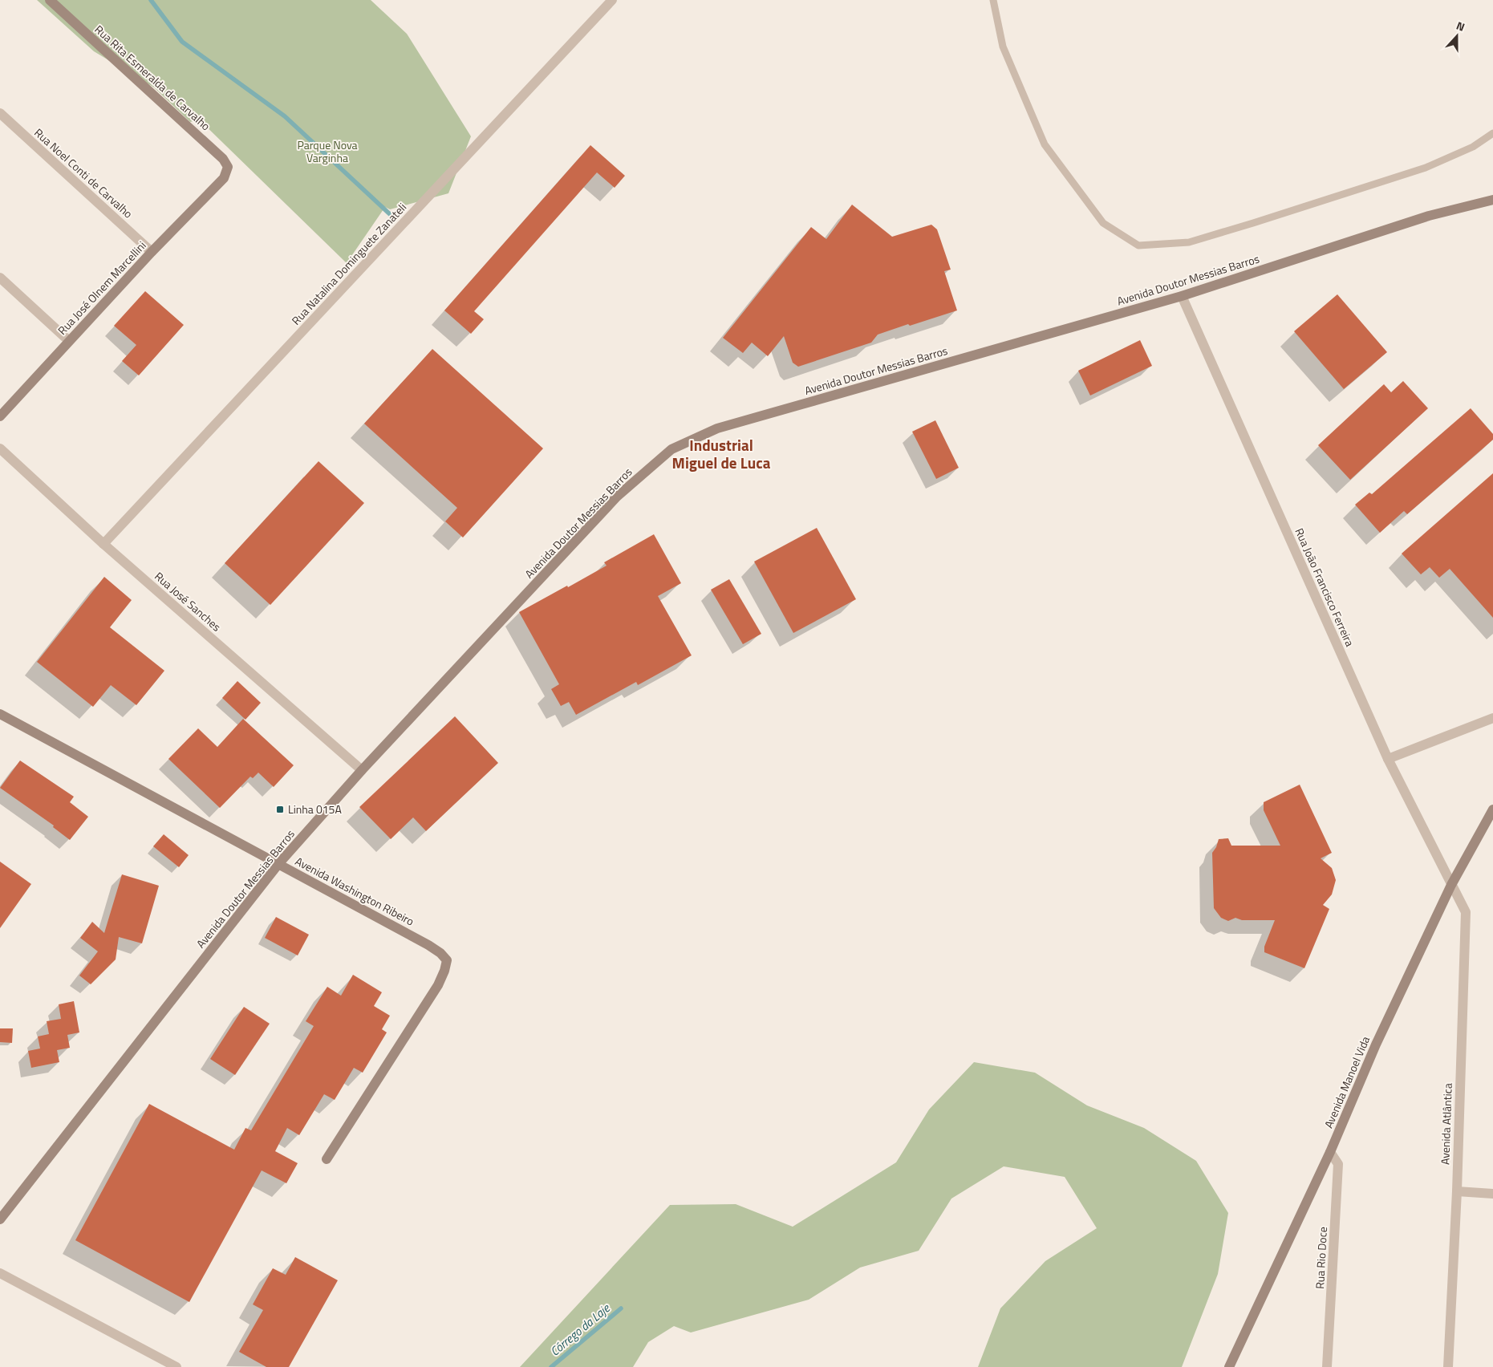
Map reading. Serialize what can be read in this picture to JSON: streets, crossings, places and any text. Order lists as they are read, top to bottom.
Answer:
{
  "streets": {
    "street": [
      "Rua Rita Esmeralda de Carvalho",
      "Rua Noel Conti de Carvalho",
      "Rua Natalina Dominguete Zanateli",
      "Avenida Doutor Messias Barros",
      "Rua José Olnem Marcellini",
      "Rua João Francisco Ferreira",
      "Rua José Sanches",
      "Avenida Washington Ribeiro",
      "Avenida Manoel Vida",
      "Avenida Atlântica",
      "Rua Rio Doce"
    ]
  },
  "crossings": [
    ["Rua Rita Esmeralda de Carvalho", "Rua José Olnem Marcellini"],
    ["Rua Noel Conti de Carvalho", "Rua José Olnem Marcellini"],
    ["Rua Natalina Dominguete Zanateli", "Rua José Sanches"],
    ["Avenida Doutor Messias Barros", "Rua João Francisco Ferreira"],
    ["Avenida Doutor Messias Barros", "Rua José Sanches"],
    ["Avenida Doutor Messias Barros", "Avenida Washington Ribeiro"],
    ["Rua João Francisco Ferreira", "Avenida Manoel Vida"],
    ["Rua João Francisco Ferreira", "Avenida Atlântica"],
    ["Avenida Manoel Vida", "Avenida Atlântica"],
    ["Avenida Manoel Vida", "Rua Rio Doce"]
  ],
  "districts": ["Industrial Miguel de Luca"],
  "water": ["Córrego da Laje"],
  "parks": ["Parque Nova Varginha"],
  "places": {
    "transit": ["Linha 015A"]
  },
  "north": "top"
}
